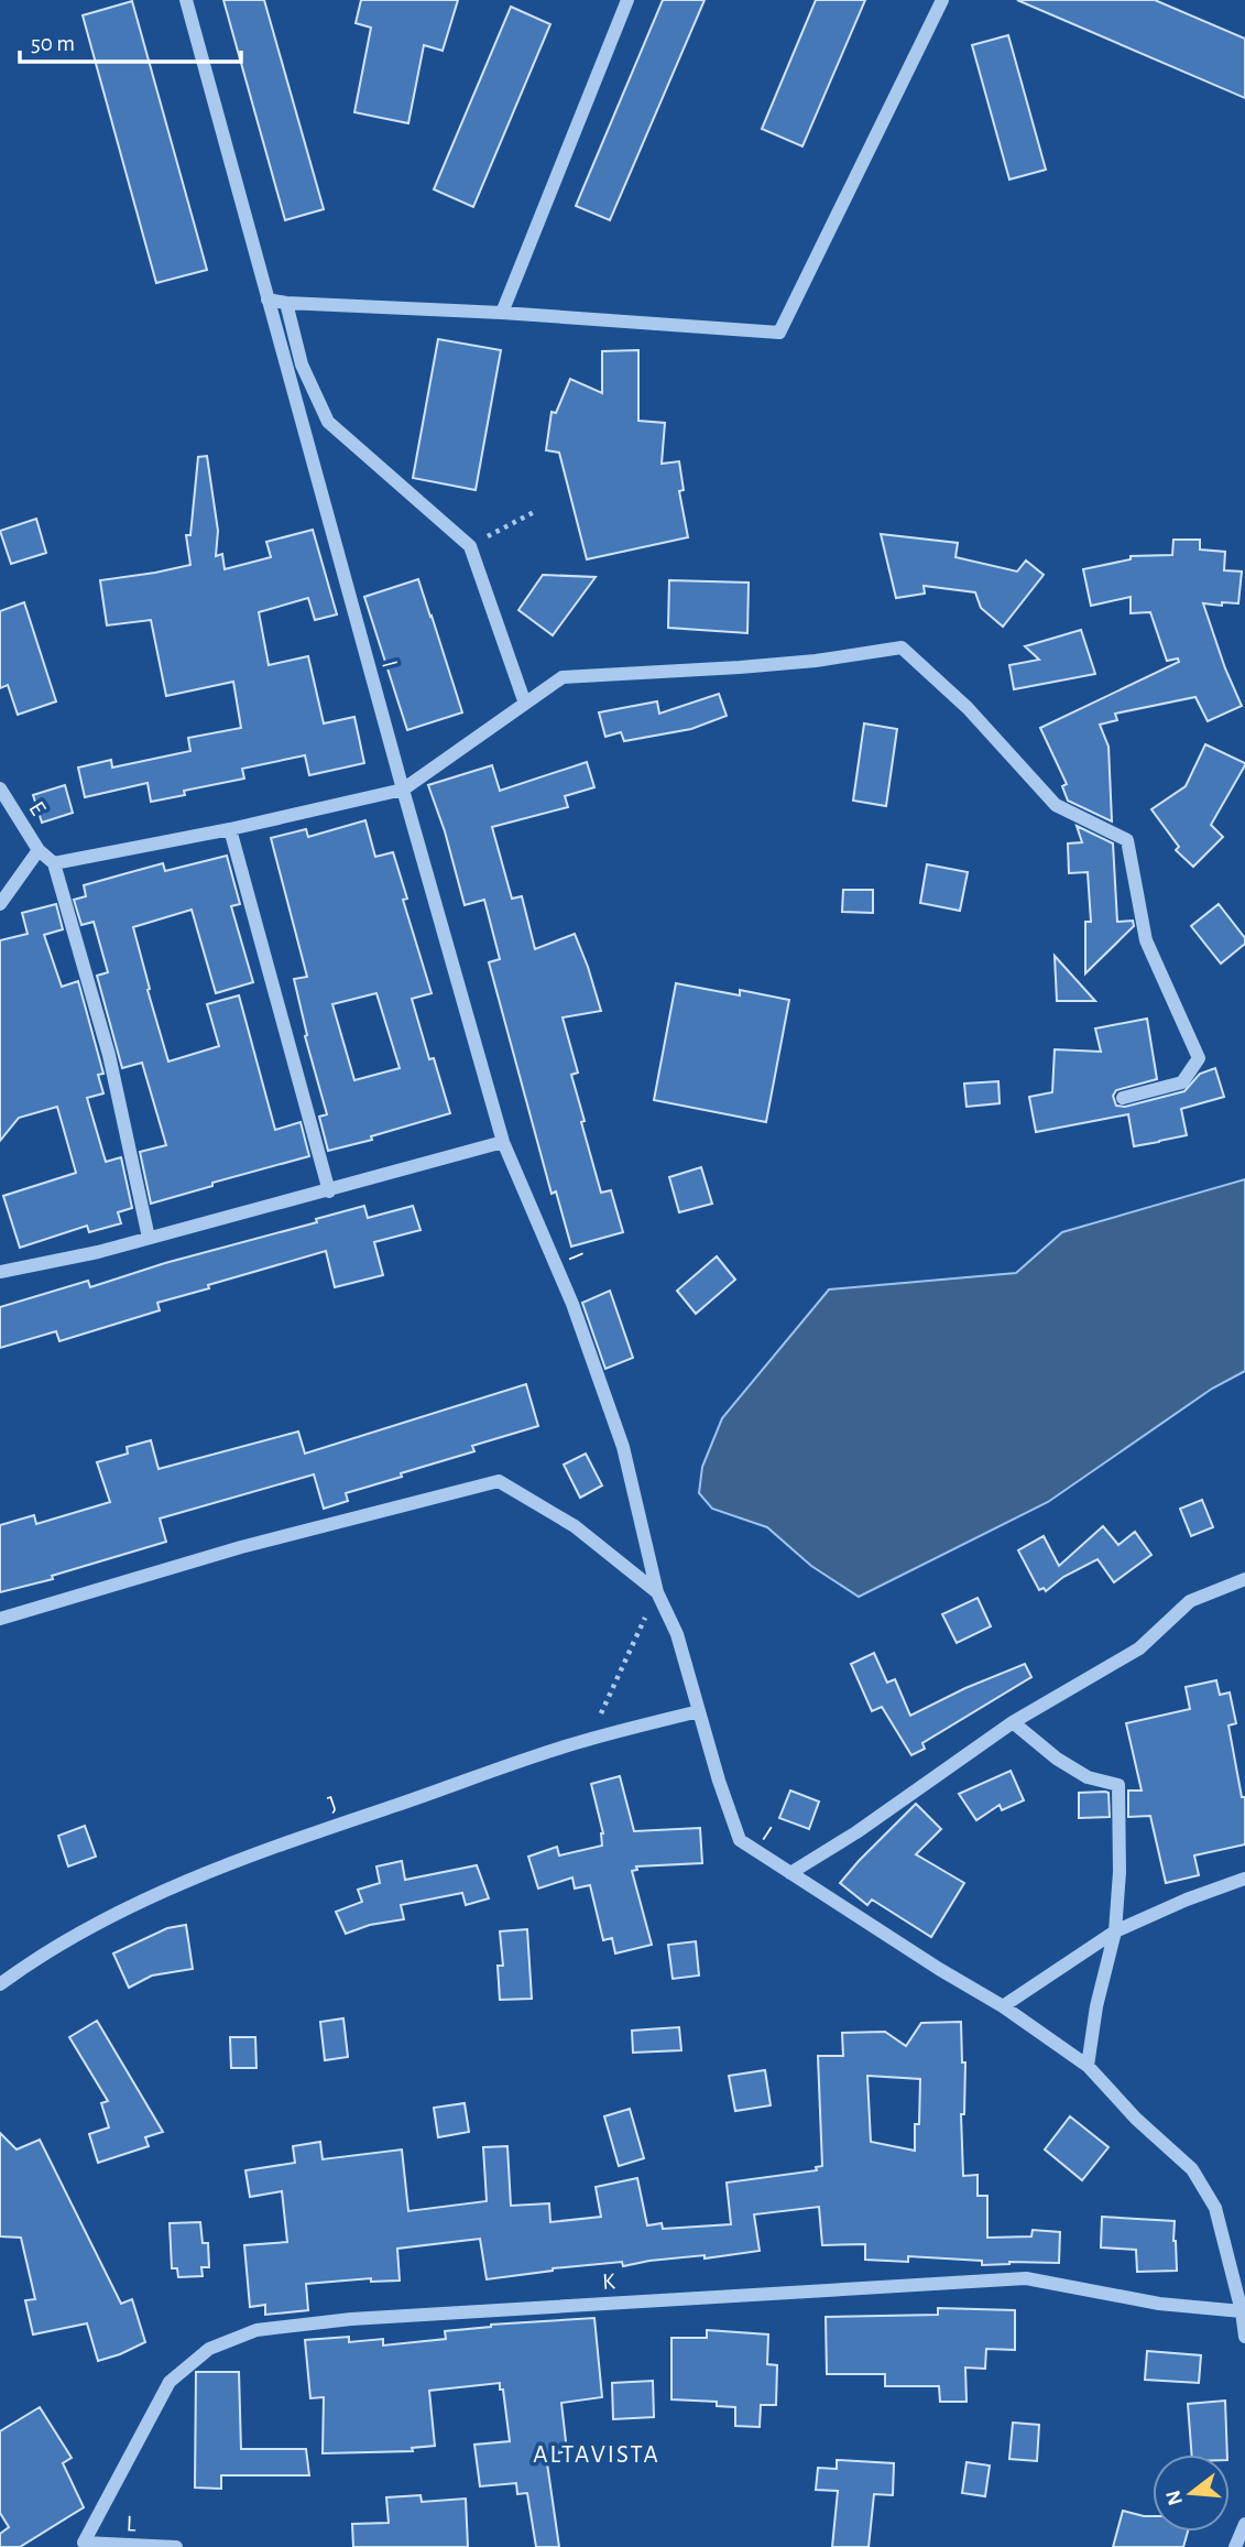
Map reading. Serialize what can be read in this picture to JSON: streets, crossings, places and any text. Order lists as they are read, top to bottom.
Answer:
{
  "streets": {
    "street": [
      "I",
      "E",
      "J",
      "K",
      "L"
    ]
  },
  "crossings": [
    ["I", "J"],
    ["I", "K"],
    ["K", "L"]
  ],
  "districts": ["ALTAVISTA"],
  "scale_bar": "50 m",
  "north": "left"
}
